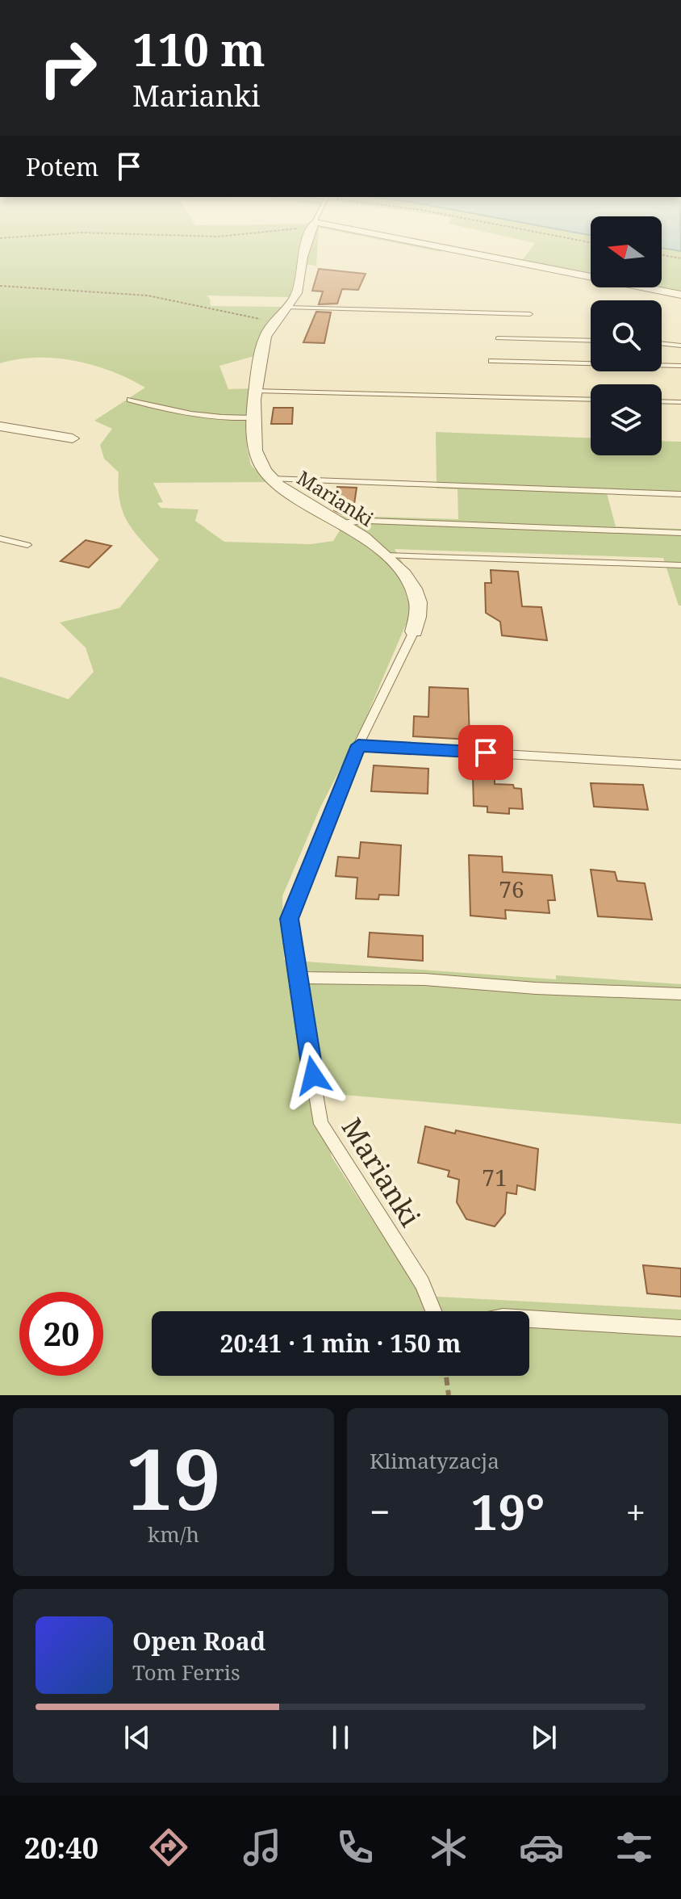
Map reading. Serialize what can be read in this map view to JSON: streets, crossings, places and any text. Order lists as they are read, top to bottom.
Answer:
{
  "streets": {
    "street": ["Marianki"]
  },
  "house_numbers": ["76", "71"],
  "north": "left",
  "page": {
    "turn": ["110 m", "Marianki"],
    "then": "Potem",
    "limit": "20",
    "trip": "20:41 · 1 min · 150 m",
    "tile": [
      ["19", "km/h"],
      "Klimatyzacja"
    ],
    "heat": ["−", "19°", "+"],
    "song": ["Open Road", "Tom Ferris"],
    "tabs": "20:40"
  }
}
